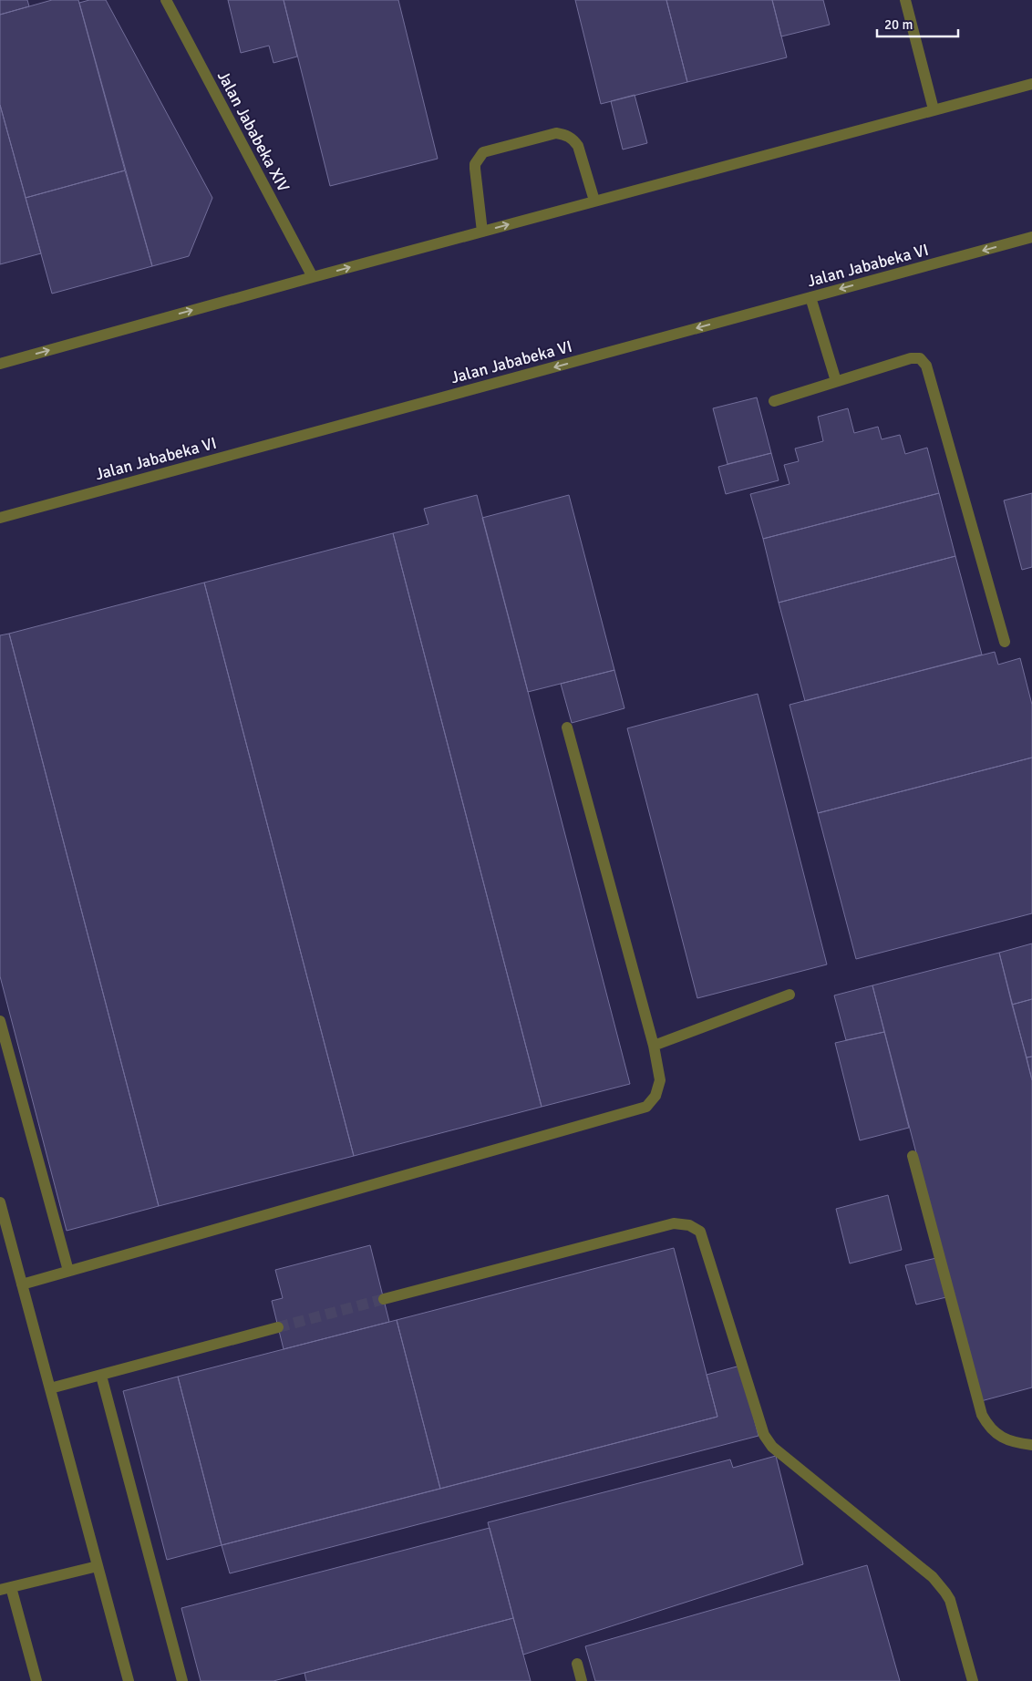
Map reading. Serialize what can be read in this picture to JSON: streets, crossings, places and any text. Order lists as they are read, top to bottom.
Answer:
{
  "streets": {
    "street": ["Jalan Jababeka XIV", "Jalan Jababeka VI"]
  },
  "one_way": ["Jalan Jababeka VI"],
  "scale_bar": "20 m"
}
